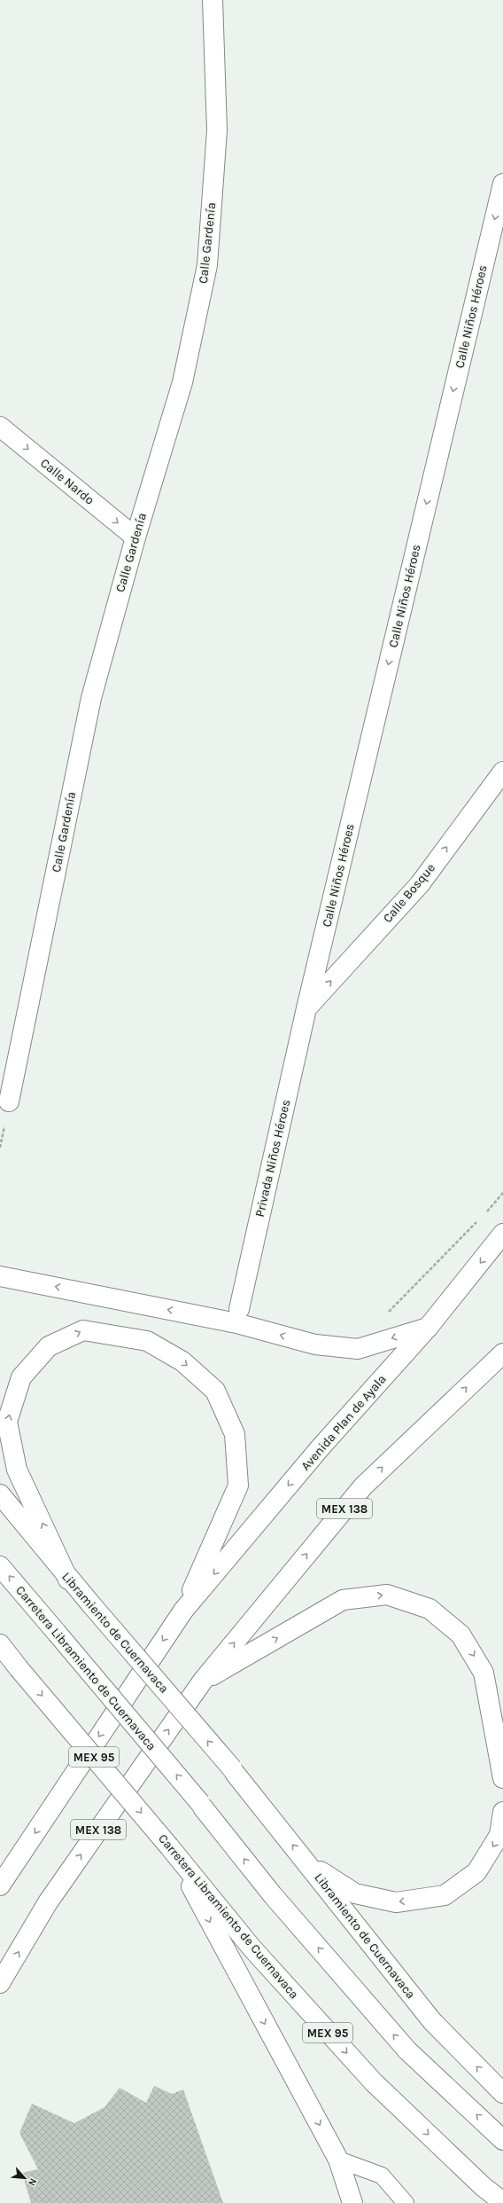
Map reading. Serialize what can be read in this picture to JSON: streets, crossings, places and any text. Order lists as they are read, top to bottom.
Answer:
{
  "streets": {
    "main road": [
      "Calle Gardenía",
      "Calle Niños Héroes",
      "Calle Nardo",
      "Calle Bosque",
      "Privada Niños Héroes",
      "Avenida Plan de Ayala",
      "MEX 138",
      "Libramiento de Cuernavaca",
      "Carretera Libramiento de Cuernavaca",
      "MEX 95"
    ]
  },
  "crossings": [
    ["Calle Gardenía", "Calle Nardo"],
    ["Calle Niños Héroes", "Calle Bosque"],
    ["Calle Niños Héroes", "Privada Niños Héroes"],
    ["Calle Bosque", "Privada Niños Héroes"]
  ],
  "one_way": ["Calle Niños Héroes", "Calle Nardo", "Calle Bosque"],
  "north": "bottom right"
}
